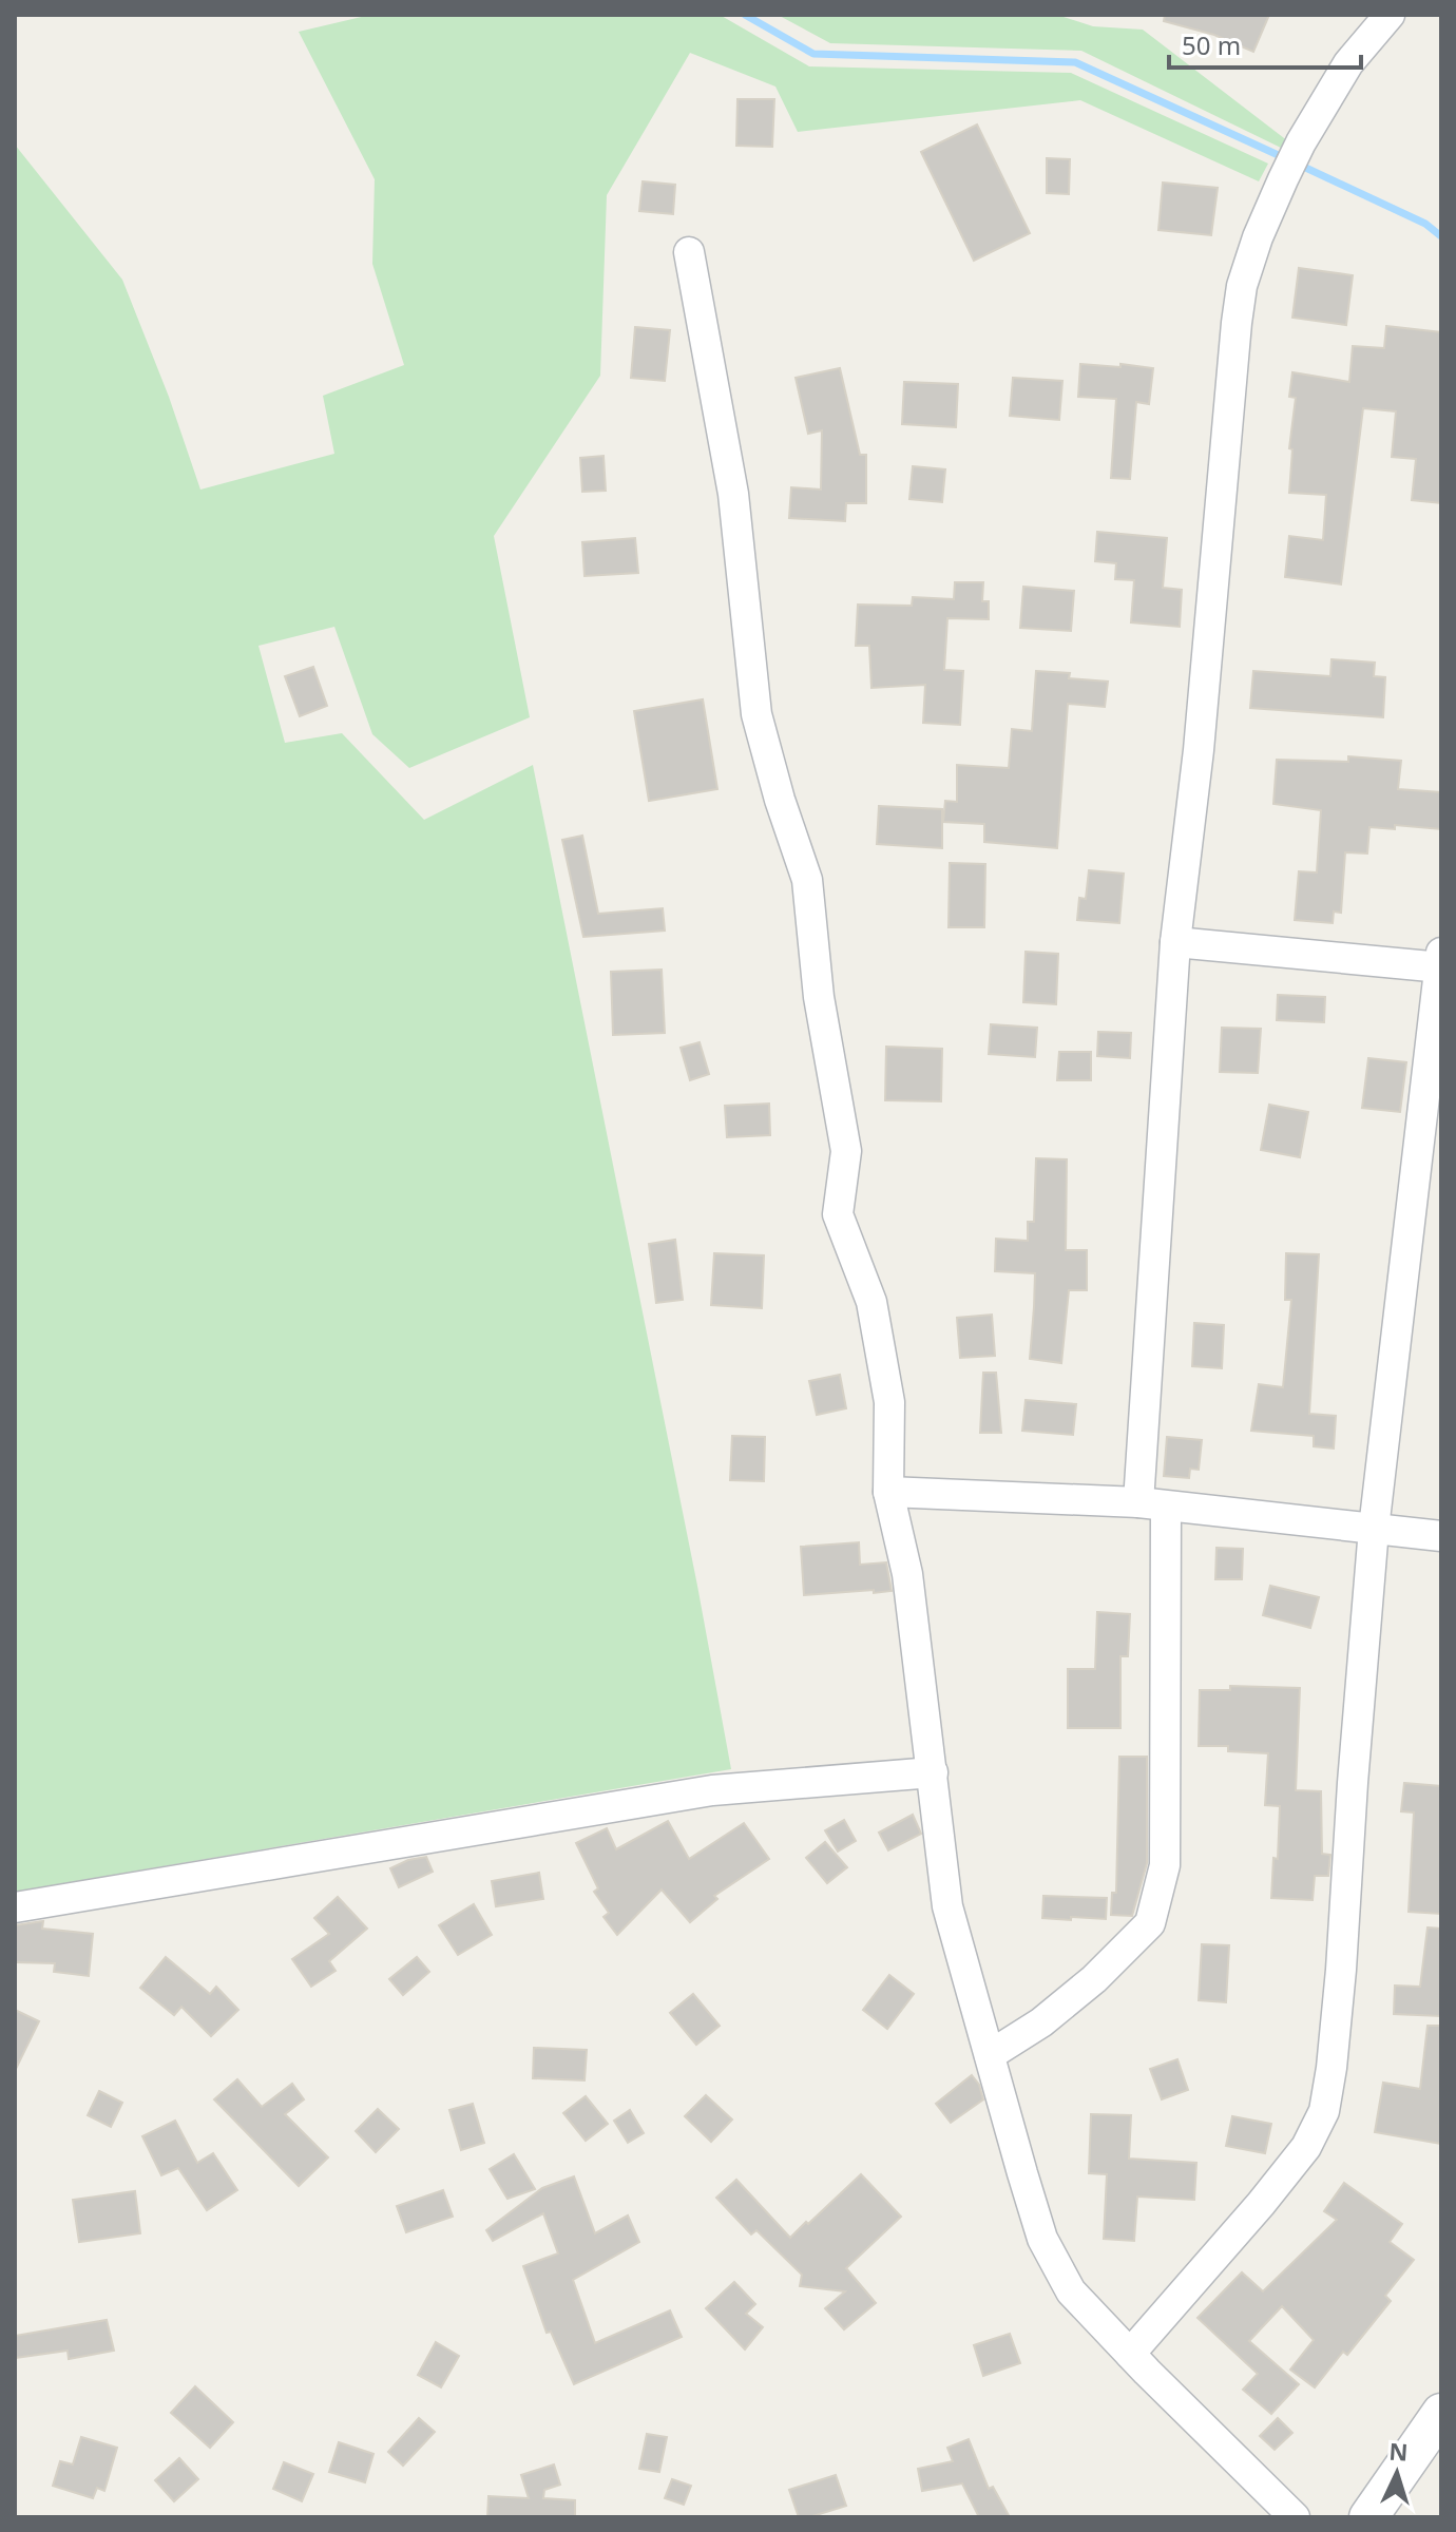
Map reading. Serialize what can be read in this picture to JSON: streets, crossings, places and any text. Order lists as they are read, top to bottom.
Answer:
{
  "scale_bar": "50 m",
  "north": "top"
}
